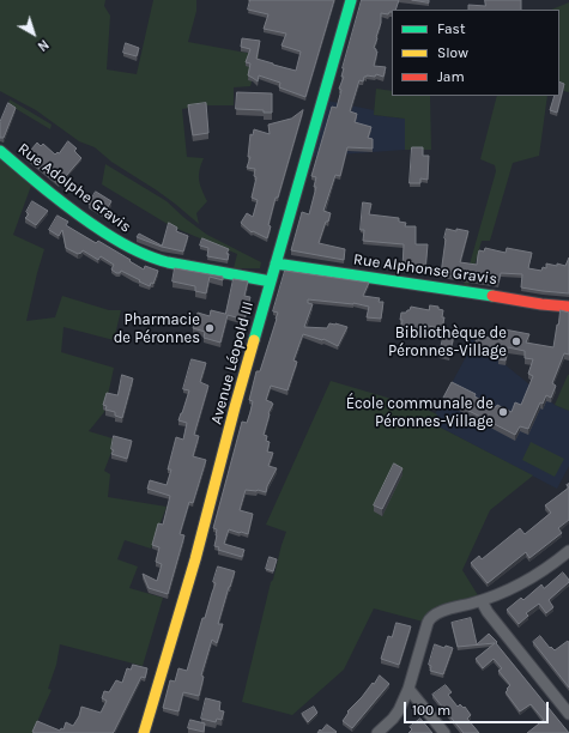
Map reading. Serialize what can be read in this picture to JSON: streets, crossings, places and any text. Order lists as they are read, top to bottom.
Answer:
{
  "streets": {
    "main road": ["Rue Adolphe Gravis", "Rue Alphonse Gravis", "Avenue Léopold III"]
  },
  "crossings": [
    ["Rue Adolphe Gravis", "Avenue Léopold III"],
    ["Rue Alphonse Gravis", "Avenue Léopold III"]
  ],
  "places": ["Pharmacie de Péronnes", "Bibliothèque de Péronnes-Village", "École communale de Péronnes-Village"],
  "legend": ["Fast", "Slow", "Jam"],
  "scale_bar": "100 m",
  "north": "bottom right"
}
